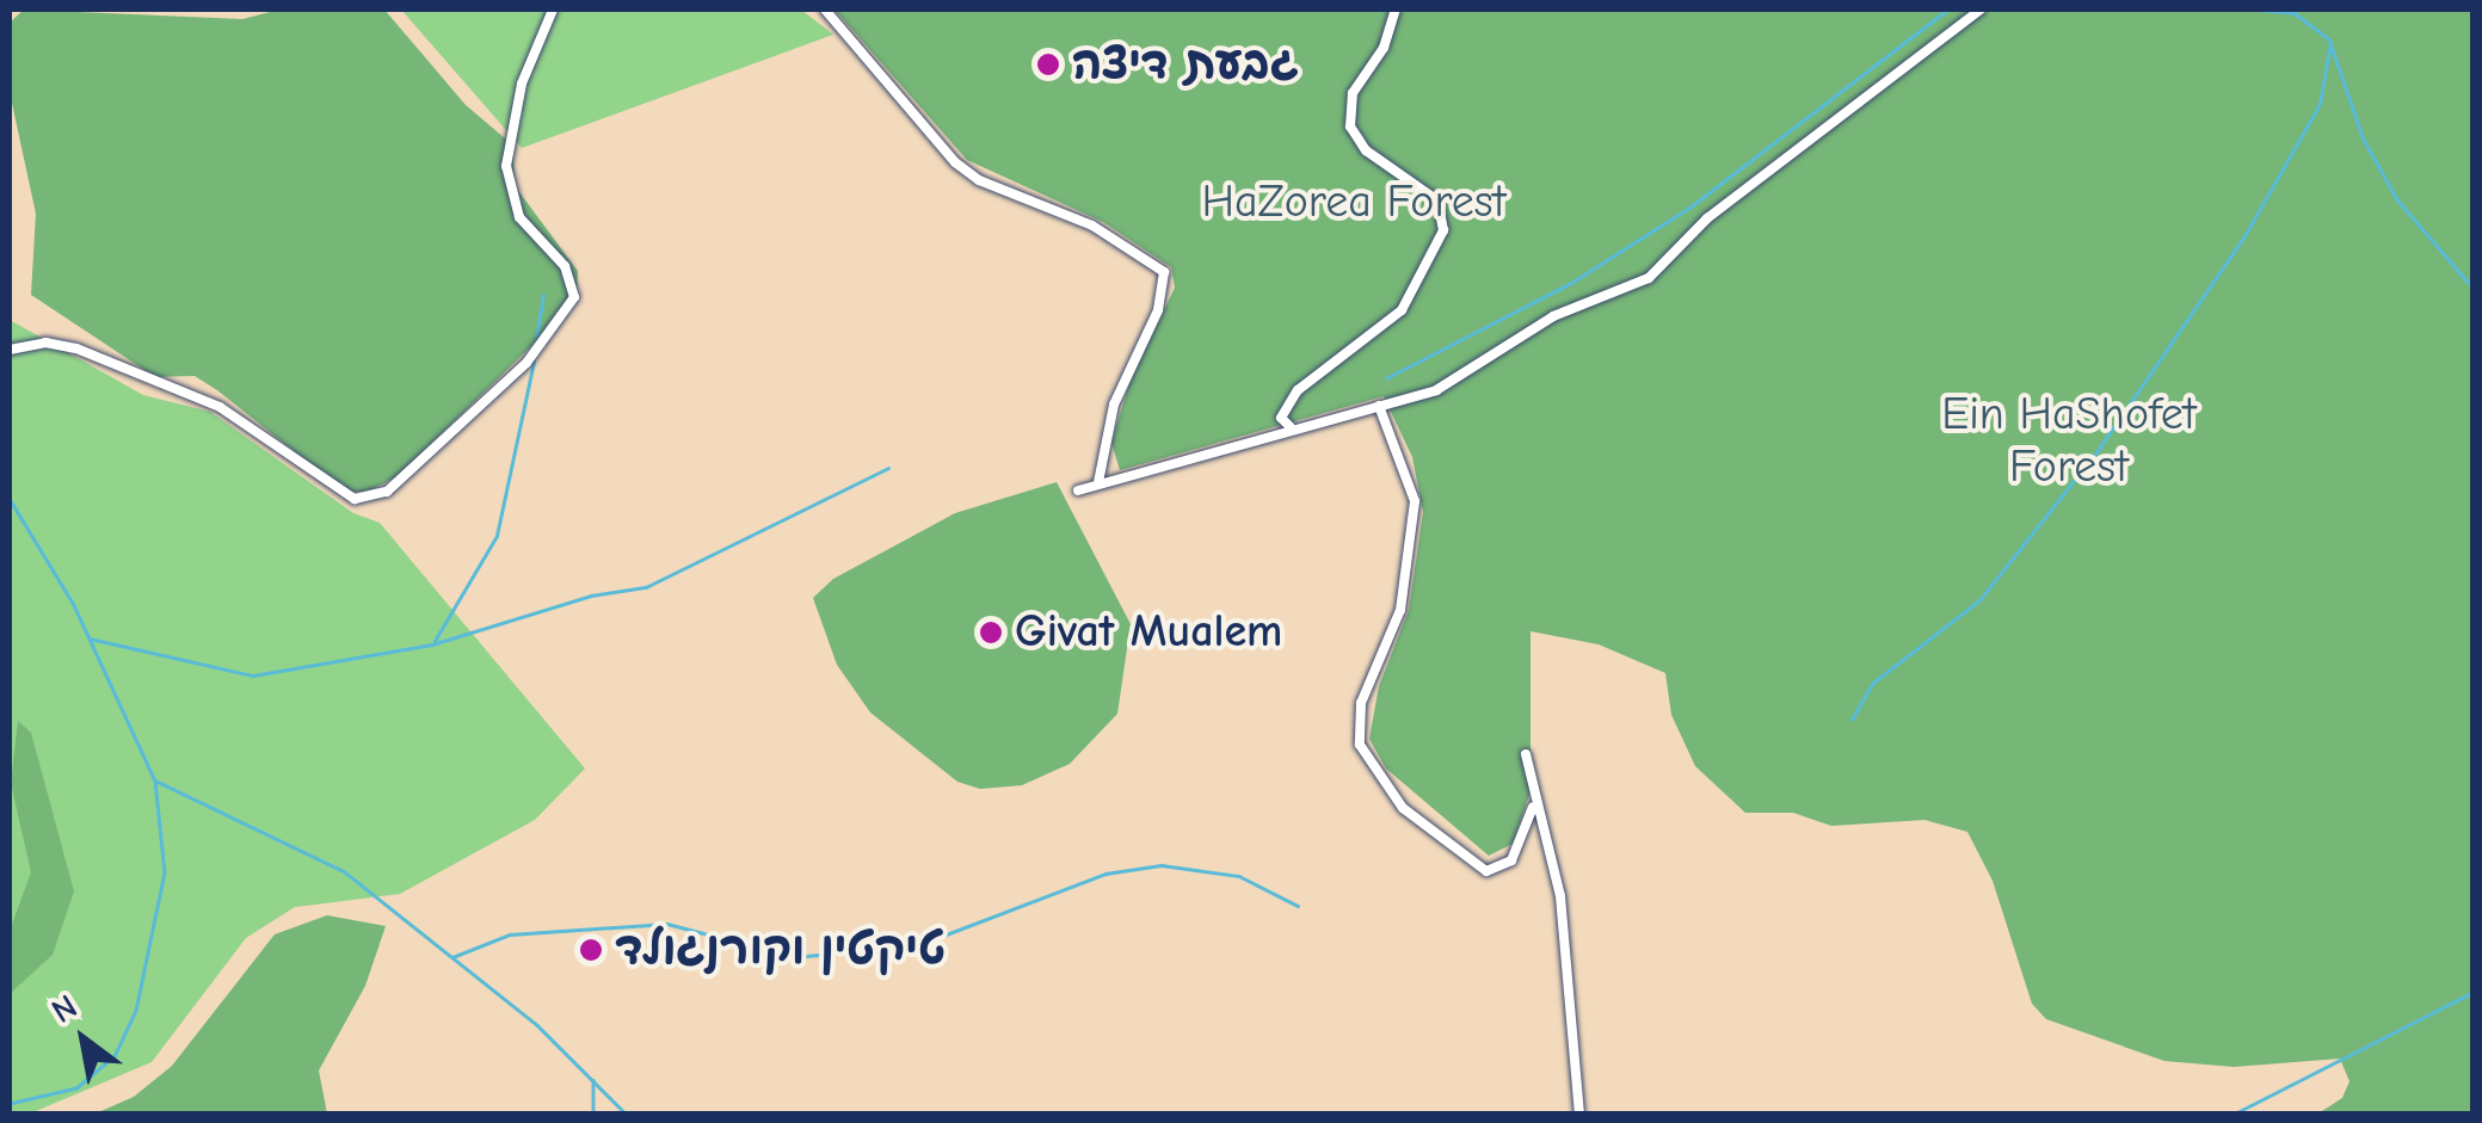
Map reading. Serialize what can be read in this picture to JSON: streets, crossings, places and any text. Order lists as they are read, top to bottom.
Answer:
{
  "parks": ["HaZorea Forest", "Ein HaShofet Forest"],
  "places": ["גבעת דיצה", "Givat Mualem", "טיקטין וקורנגולד"],
  "north": "top left"
}
